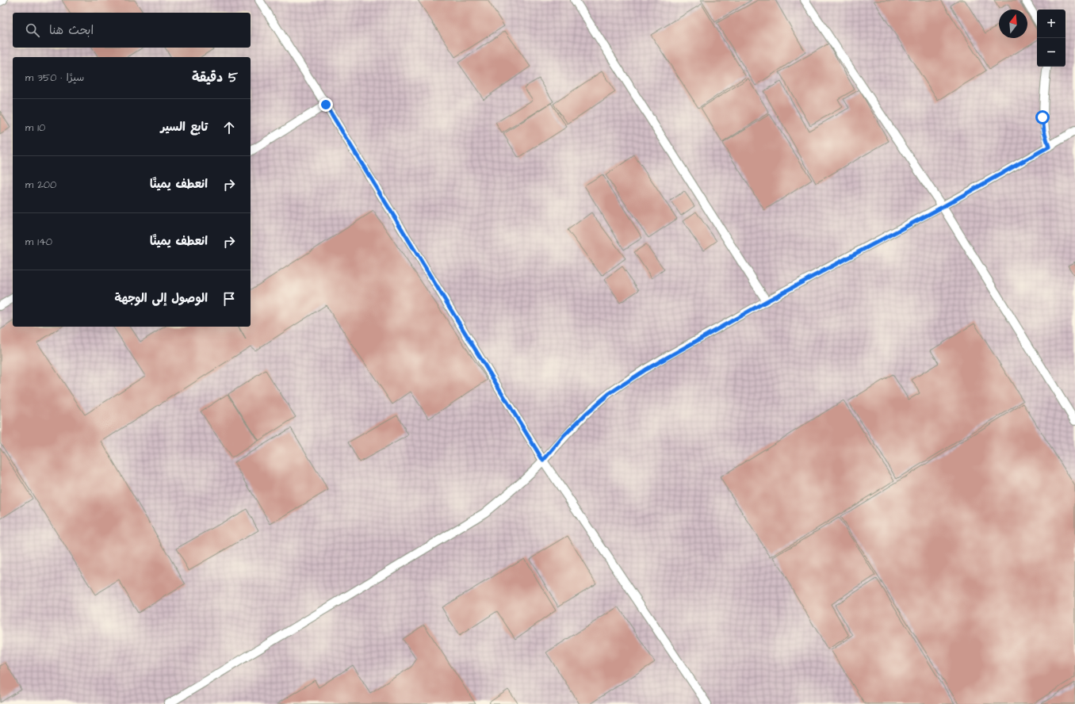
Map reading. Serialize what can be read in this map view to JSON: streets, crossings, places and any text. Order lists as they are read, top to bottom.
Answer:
{
  "north": "top",
  "page": {
    "map_buttons": ["+", "−"],
    "search": "ابحث هنا",
    "heading": ["5 دقيقة", "سيرًا · 350 m"],
    "list": [
      ["تابع السير", "10 m"],
      ["انعطف يمينًا", "200 m"],
      ["انعطف يمينًا", "140 m"],
      "الوصول إلى الوجهة"
    ]
  }
}
